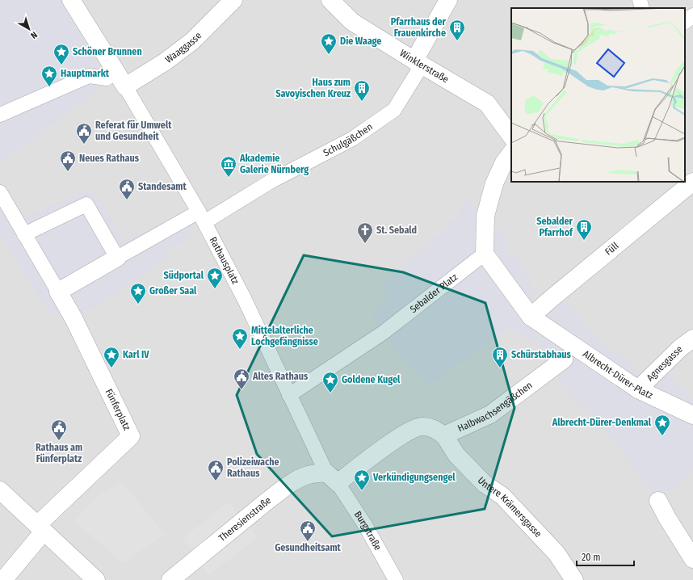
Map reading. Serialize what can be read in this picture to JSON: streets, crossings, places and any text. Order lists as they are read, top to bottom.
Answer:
{
  "streets": {
    "street": [
      "Waaggasse",
      "Winklerstraße",
      "Schulgäßchen",
      "Füll",
      "Rathausplatz",
      "Sebalder Platz",
      "Agnesgasse",
      "Albrecht-Dürer-Platz",
      "Halbwachsengäßchen",
      "Fünferplatz",
      "Untere Krämersgasse",
      "Theresienstraße",
      "Burgstraße"
    ]
  },
  "crossings": [
    ["Winklerstraße", "Schulgäßchen"],
    ["Schulgäßchen", "Rathausplatz"],
    ["Füll", "Albrecht-Dürer-Platz"],
    ["Rathausplatz", "Sebalder Platz"],
    ["Rathausplatz", "Theresienstraße"],
    ["Rathausplatz", "Burgstraße"],
    ["Agnesgasse", "Albrecht-Dürer-Platz"],
    ["Halbwachsengäßchen", "Untere Krämersgasse"],
    ["Theresienstraße", "Burgstraße"]
  ],
  "places": {
    "building": [
      "Pfarrhaus der Frauenkirche",
      "Haus zum Savoyischen Kreuz",
      "Sebalder Pfarrhof",
      "Schürstabhaus"
    ],
    "place": [
      "Die Waage",
      "Schöner Brunnen",
      "Hauptmarkt",
      "Südportal",
      "Großer Saal",
      "Mittelalterliche Lochgefängnisse",
      "Karl IV",
      "Goldene Kugel",
      "Albrecht-Dürer-Denkmal",
      "Verkündigungsengel"
    ],
    "public building": [
      "Referat für Umwelt und Gesundheit",
      "Neues Rathaus",
      "Standesamt",
      "Altes Rathaus",
      "Rathaus am Fünferplatz",
      "Polizeiwache Rathaus",
      "Gesundheitsamt"
    ],
    "museum": ["Akademie Galerie Nürnberg"],
    "church": ["St. Sebald"]
  },
  "scale_bar": "20 m",
  "north": "bottom right"
}
